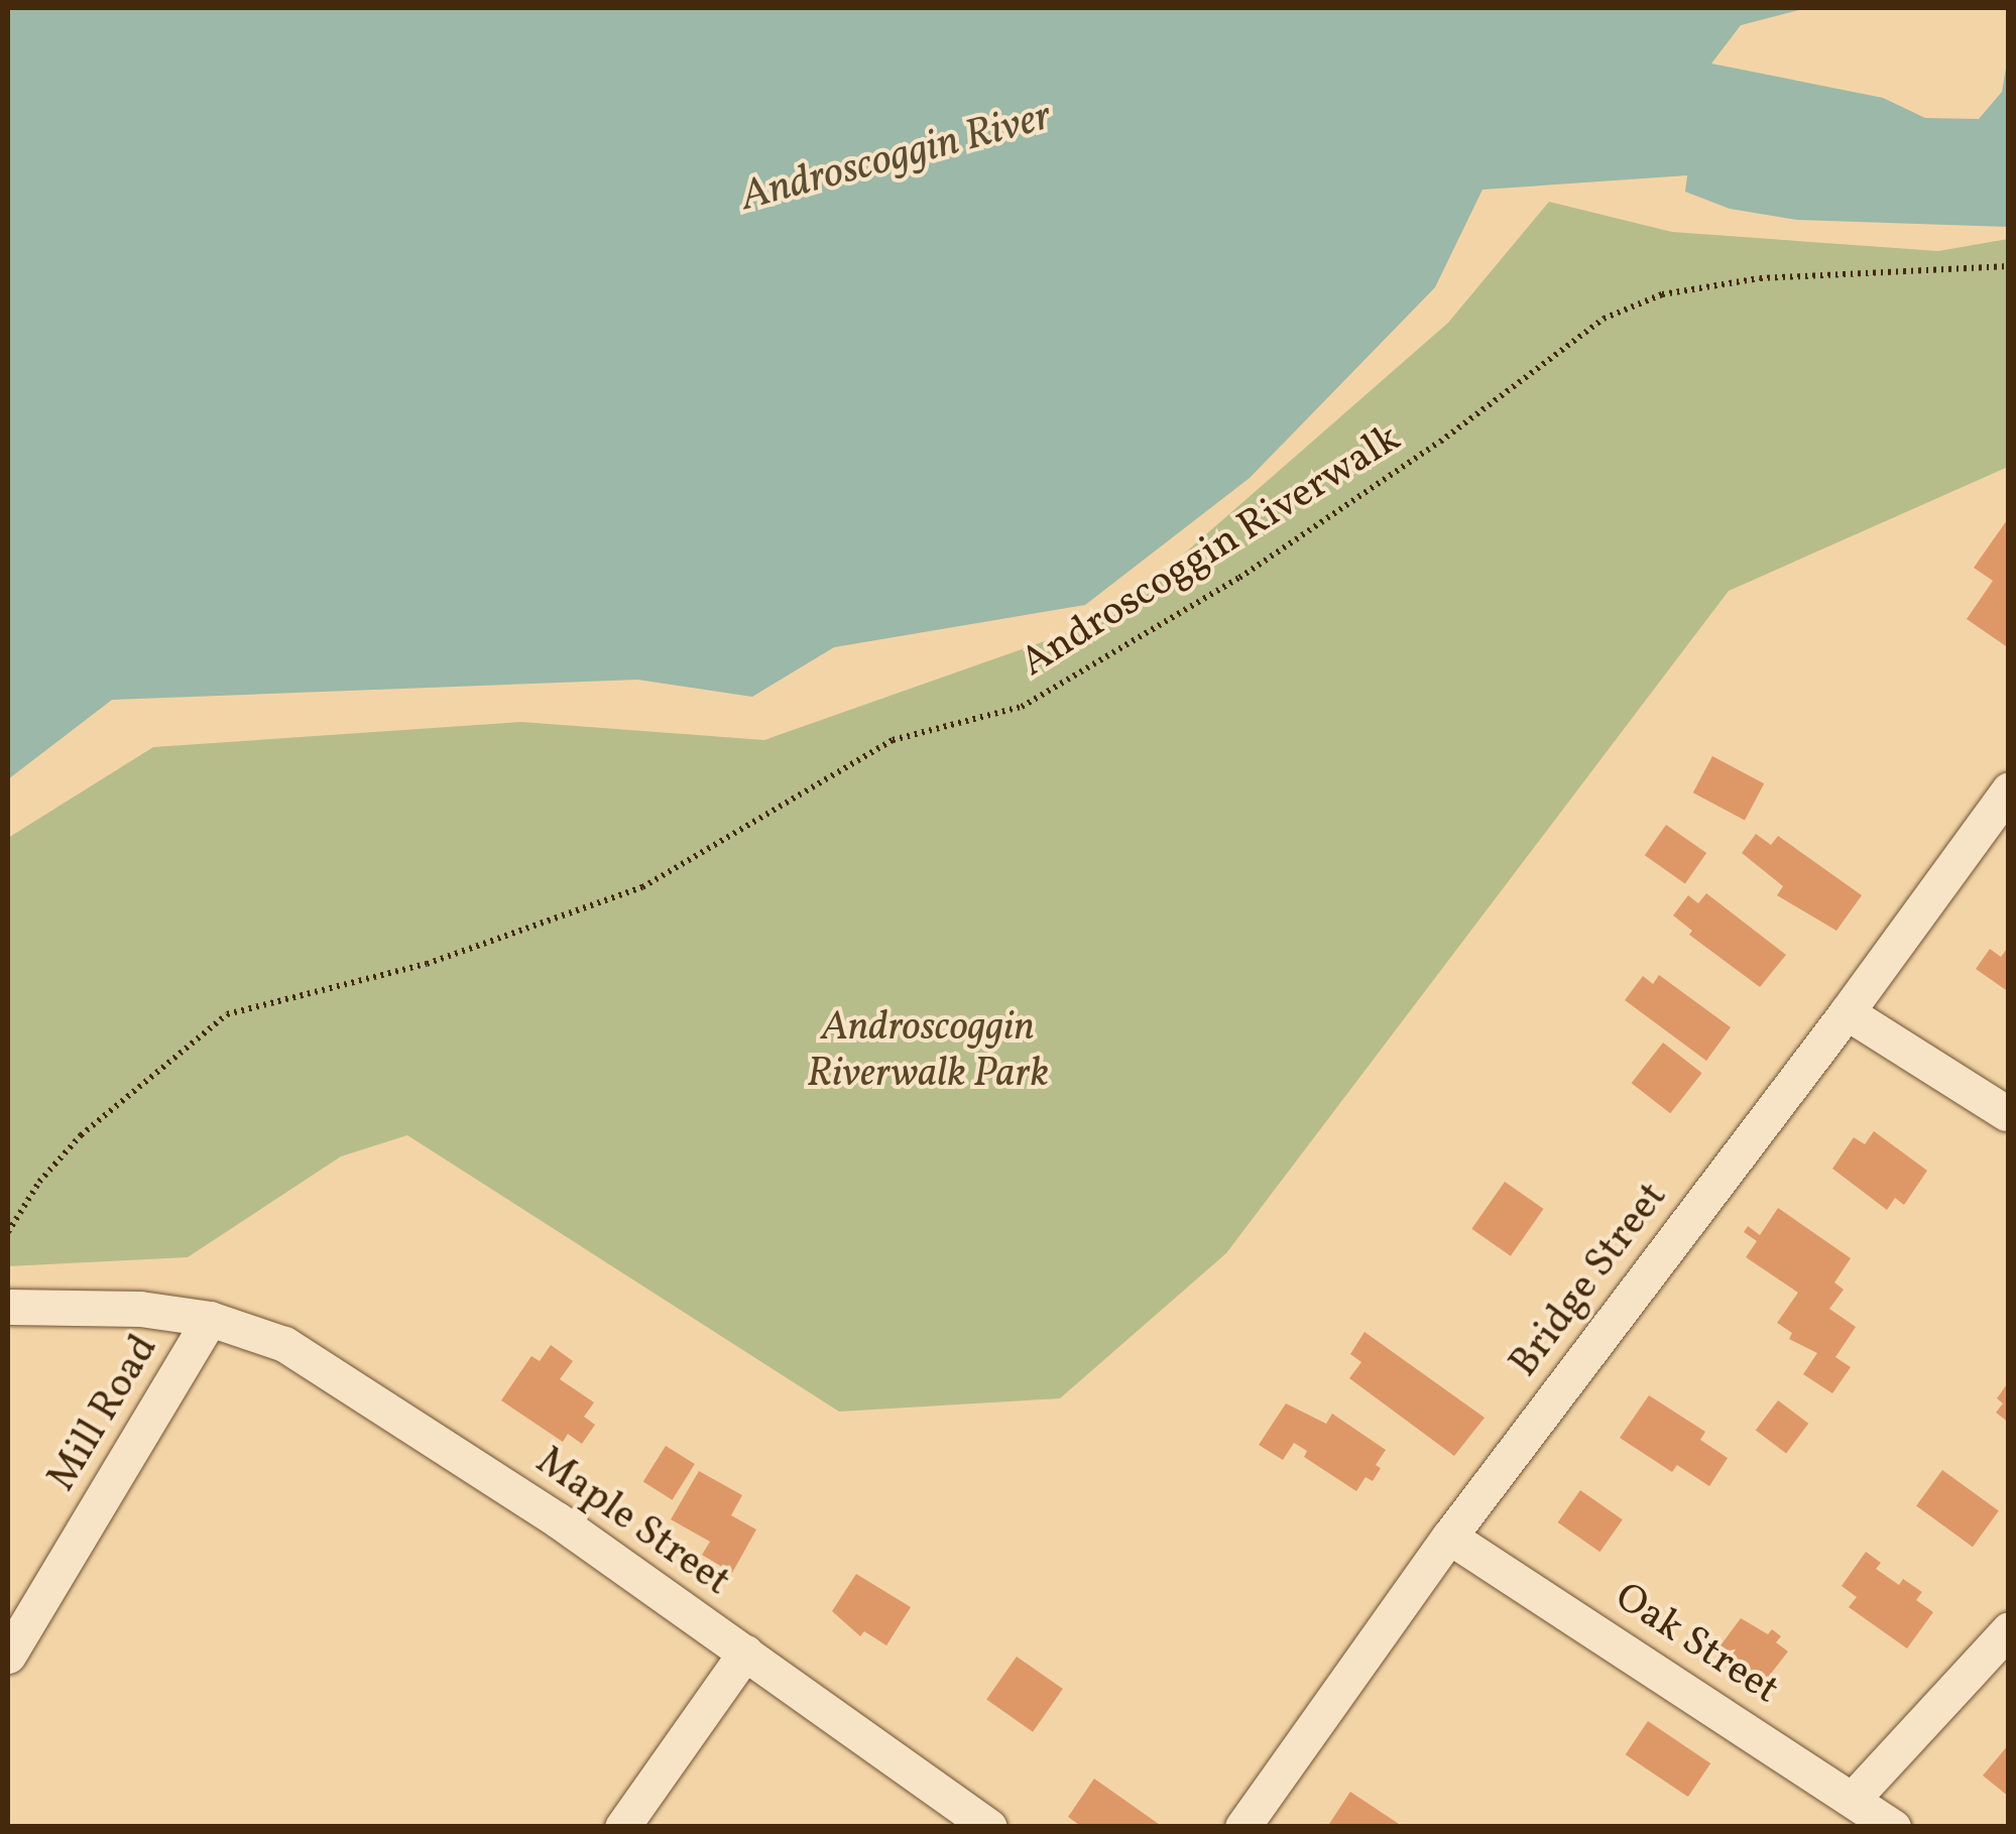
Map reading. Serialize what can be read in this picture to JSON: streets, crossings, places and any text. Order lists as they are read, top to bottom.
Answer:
{
  "streets": {
    "street": [
      "Bridge Street",
      "Mill Road",
      "Maple Street",
      "Oak Street"
    ],
    "path": ["Androscoggin Riverwalk"]
  },
  "crossings": [
    ["Bridge Street", "Oak Street"],
    ["Mill Road", "Maple Street"]
  ],
  "water": ["Androscoggin River"],
  "parks": ["Androscoggin Riverwalk Park"]
}
